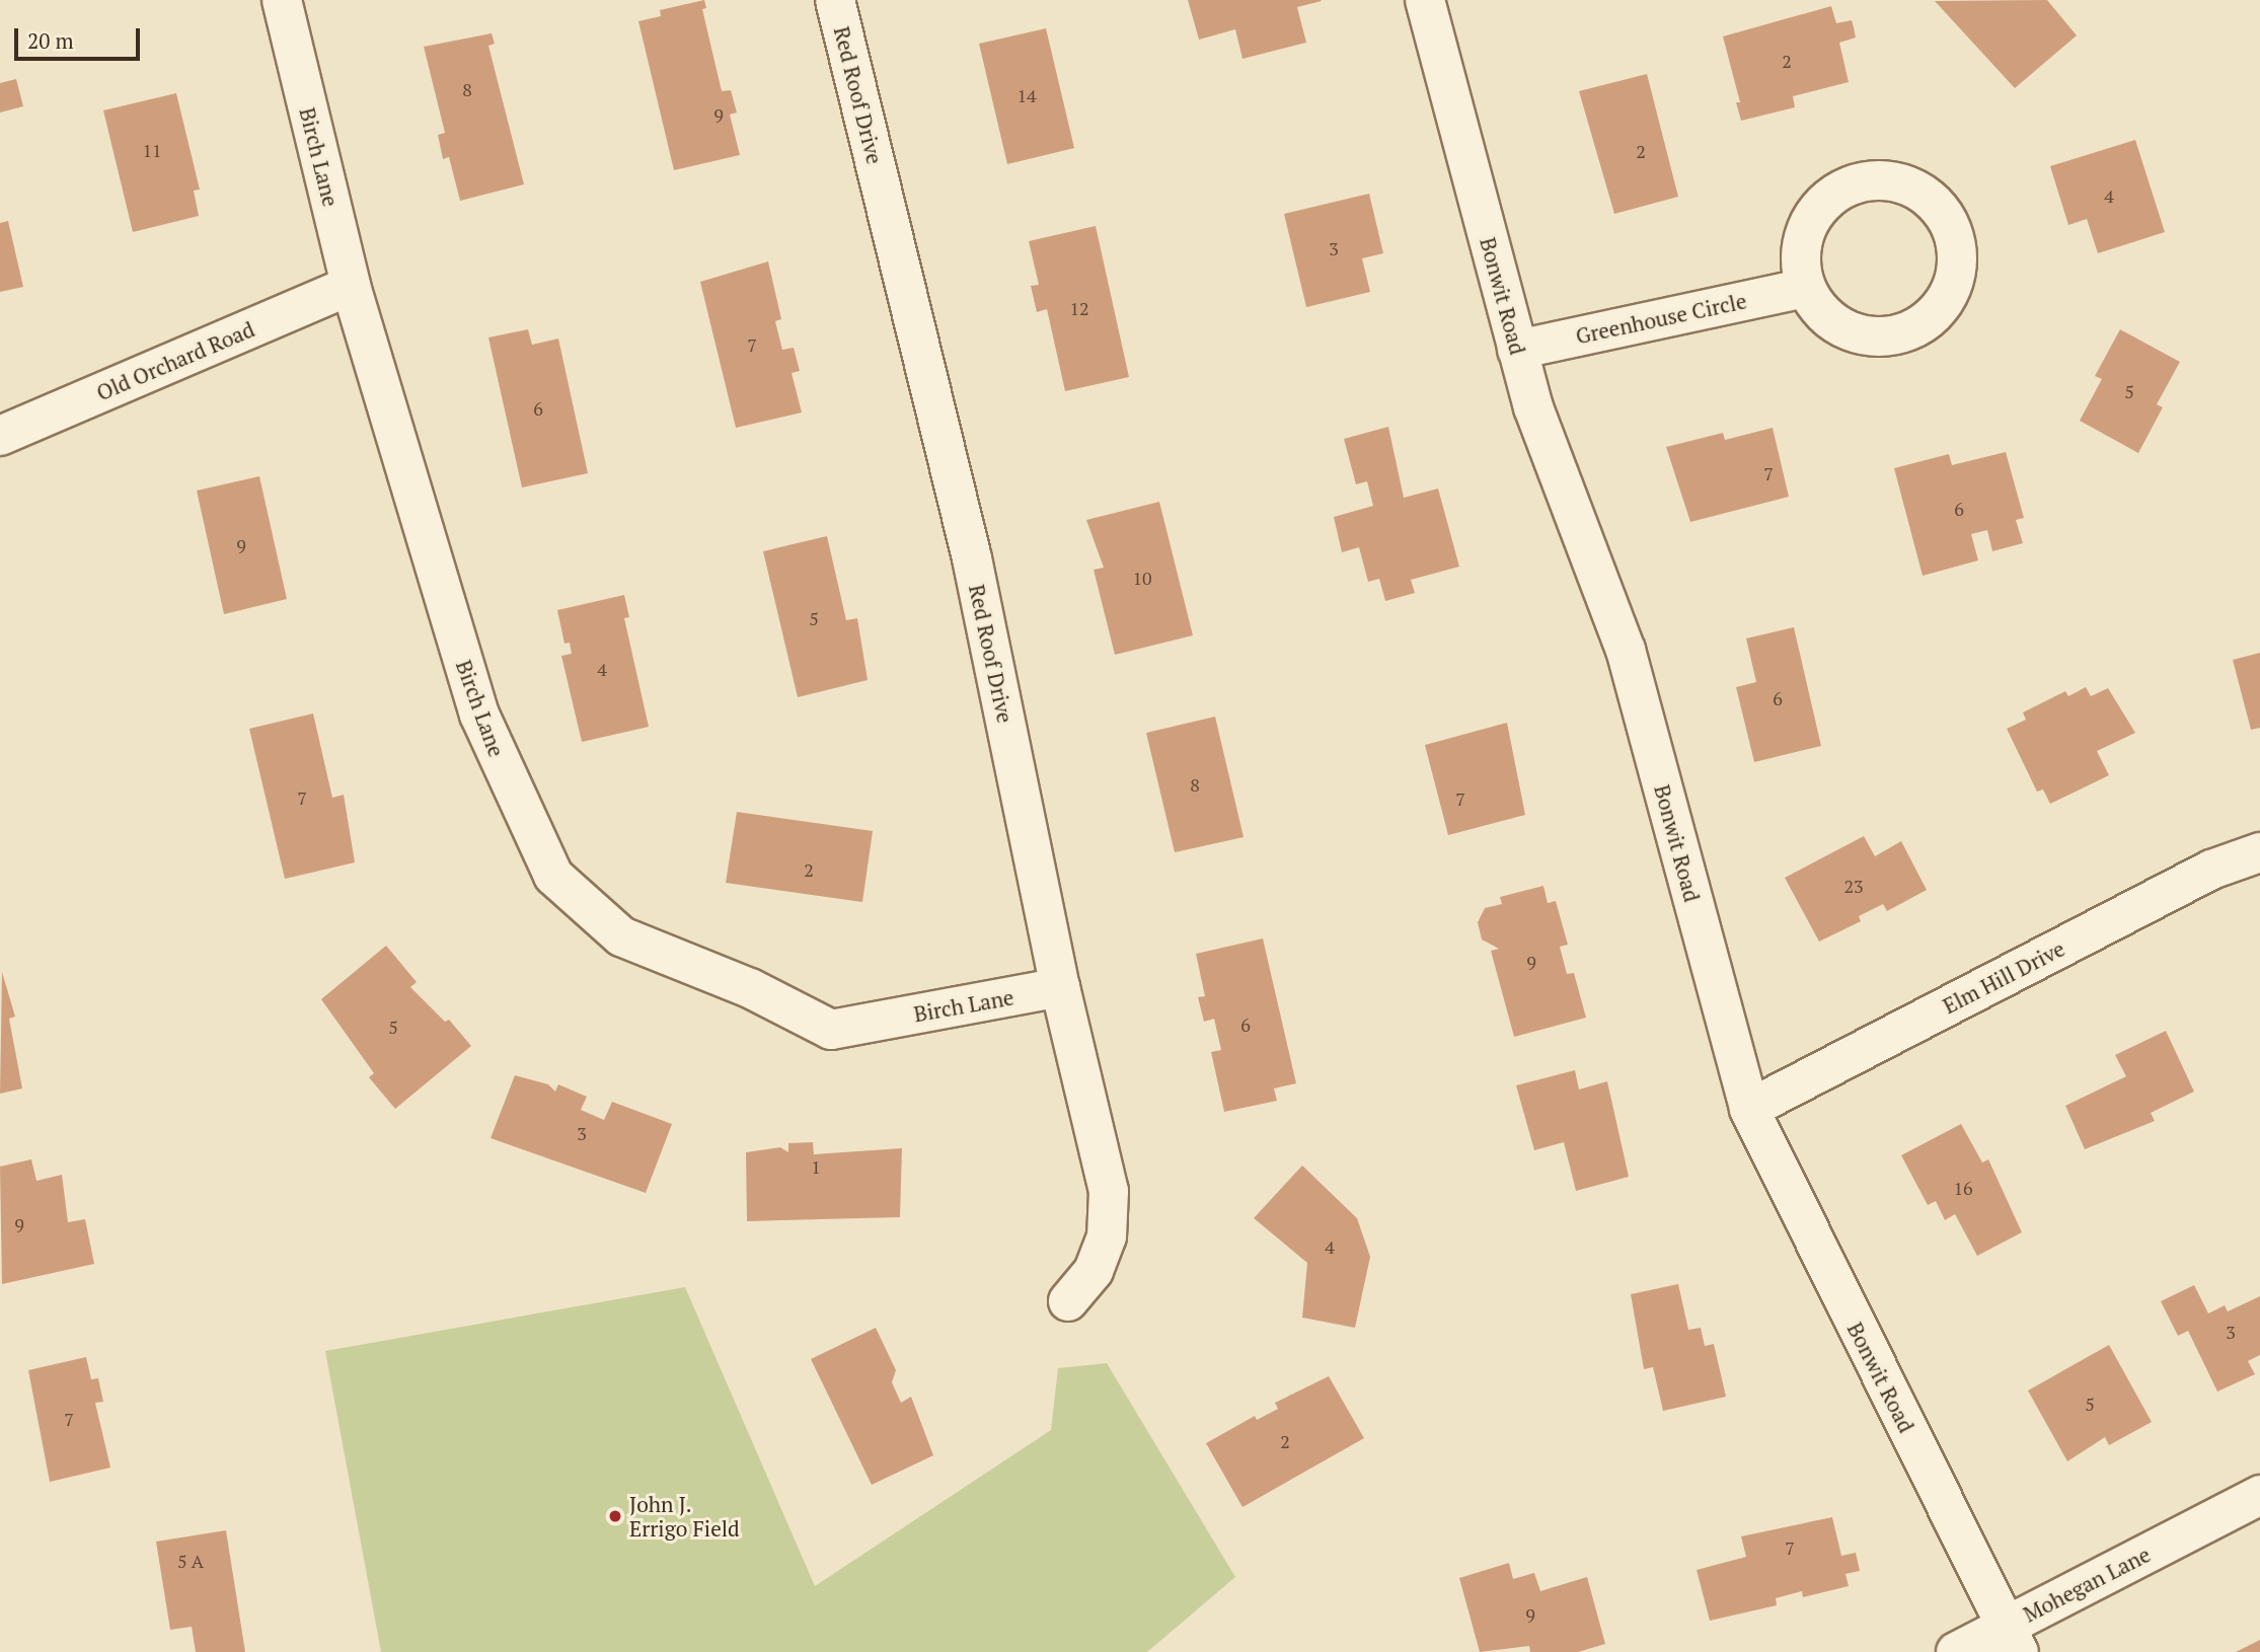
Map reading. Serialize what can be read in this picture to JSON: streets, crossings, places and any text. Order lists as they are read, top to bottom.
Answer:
{
  "streets": {
    "street": [
      "Red Roof Drive",
      "Birch Lane",
      "Bonwit Road",
      "Greenhouse Circle",
      "Old Orchard Road",
      "Elm Hill Drive",
      "Mohegan Lane"
    ]
  },
  "crossings": [
    ["Red Roof Drive", "Birch Lane"],
    ["Birch Lane", "Old Orchard Road"],
    ["Bonwit Road", "Greenhouse Circle"],
    ["Bonwit Road", "Elm Hill Drive"],
    ["Bonwit Road", "Mohegan Lane"]
  ],
  "places": ["John J. Errigo Field"],
  "house_numbers": [
    "2",
    "8",
    "14",
    "9",
    "11",
    "2",
    "4",
    "3",
    "12",
    "7",
    "5",
    "6",
    "7",
    "6",
    "9",
    "10",
    "5",
    "4",
    "6",
    "8",
    "7",
    "7",
    "2",
    "23",
    "9",
    "6",
    "5",
    "3",
    "1",
    "16",
    "9",
    "4",
    "3",
    "5",
    "7",
    "2",
    "7",
    "5 A",
    "9"
  ],
  "scale_bar": "20 m"
}
